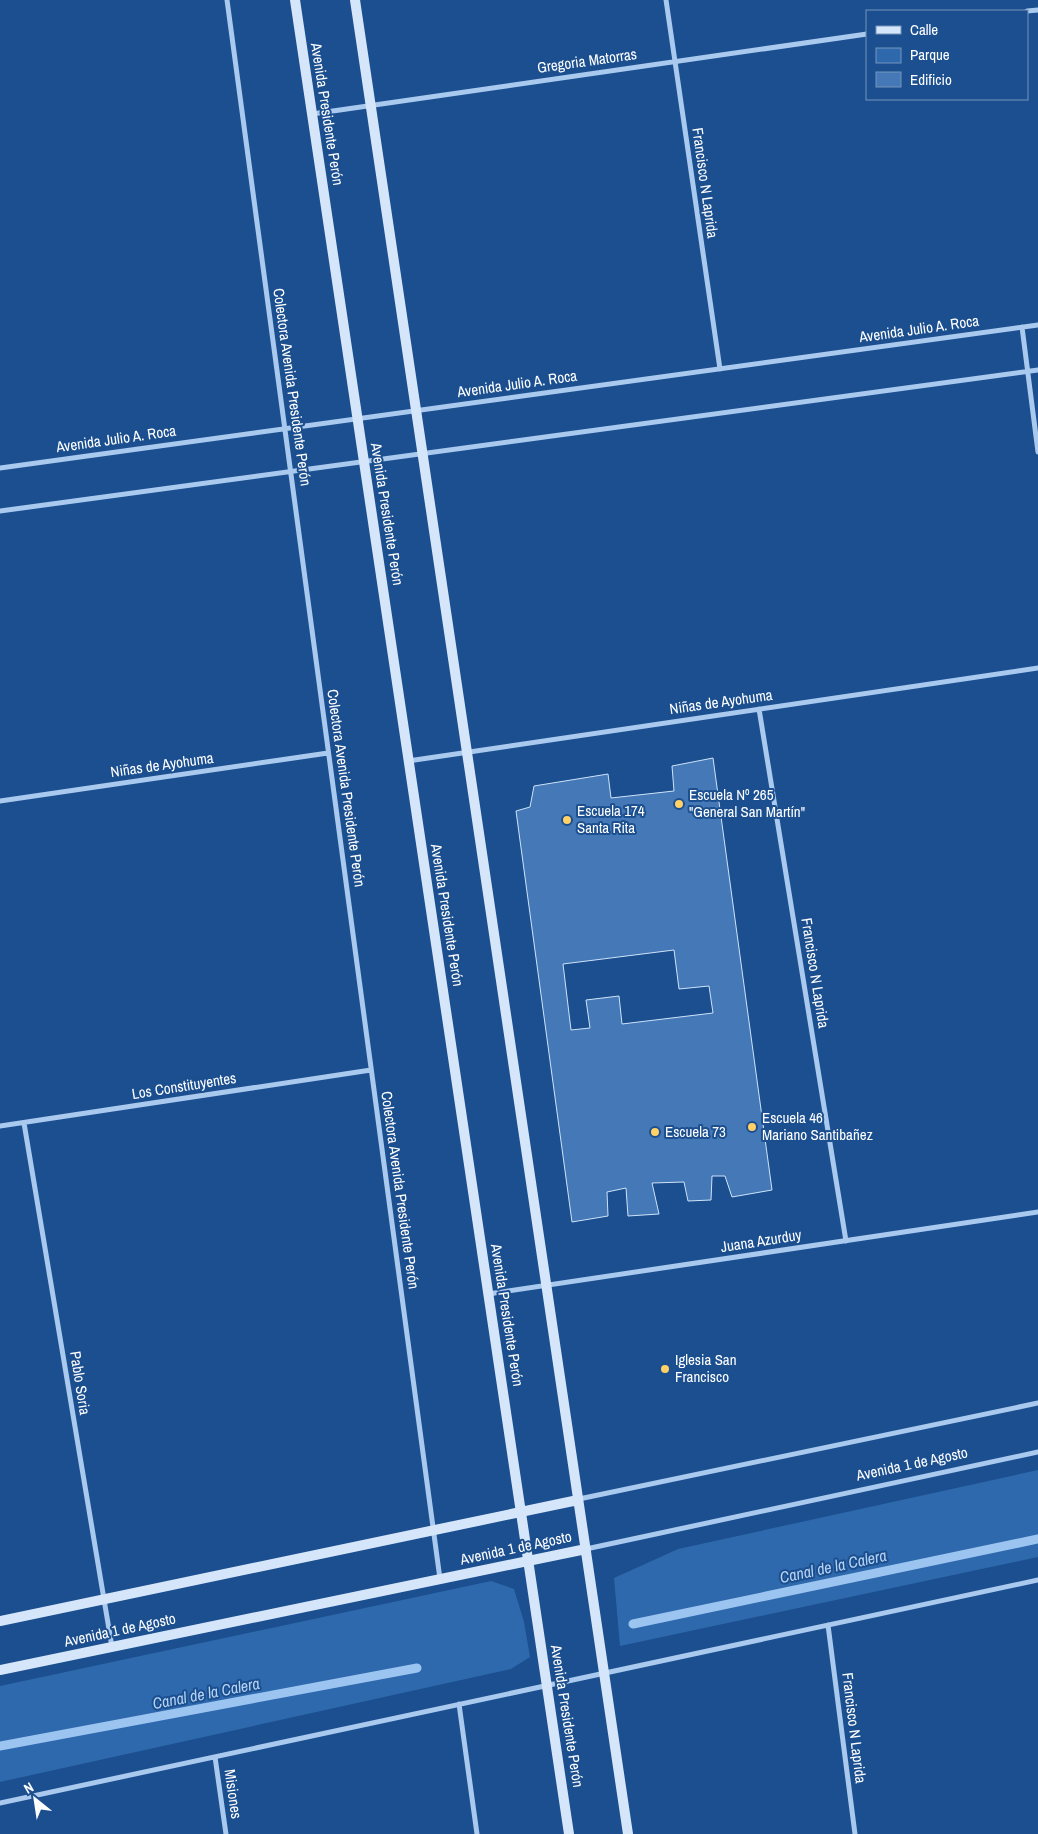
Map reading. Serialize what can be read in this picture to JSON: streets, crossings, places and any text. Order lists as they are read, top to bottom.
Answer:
{
  "streets": {
    "street": [
      "Gregoria Matorras",
      "Avenida Presidente Perón",
      "Francisco N Laprida",
      "Avenida Julio A. Roca",
      "Colectora Avenida Presidente Perón",
      "Niñas de Ayohuma",
      "Los Constituyentes",
      "Juana Azurduy",
      "Pablo Soria",
      "Avenida 1 de Agosto",
      "Misiones"
    ]
  },
  "crossings": [
    ["Gregoria Matorras", "Avenida Presidente Perón"],
    ["Gregoria Matorras", "Francisco N Laprida"],
    ["Avenida Presidente Perón", "Avenida Julio A. Roca"],
    ["Avenida Presidente Perón", "Niñas de Ayohuma"],
    ["Avenida Presidente Perón", "Juana Azurduy"],
    ["Avenida Presidente Perón", "Avenida 1 de Agosto"],
    ["Francisco N Laprida", "Avenida Julio A. Roca"],
    ["Francisco N Laprida", "Niñas de Ayohuma"],
    ["Francisco N Laprida", "Juana Azurduy"],
    ["Avenida Julio A. Roca", "Colectora Avenida Presidente Perón"],
    ["Colectora Avenida Presidente Perón", "Niñas de Ayohuma"],
    ["Colectora Avenida Presidente Perón", "Los Constituyentes"],
    ["Colectora Avenida Presidente Perón", "Avenida 1 de Agosto"],
    ["Los Constituyentes", "Pablo Soria"],
    ["Pablo Soria", "Avenida 1 de Agosto"]
  ],
  "water": ["Canal de la Calera"],
  "places": [
    "Escuela Nº 265 \"General San Martín\"",
    "Escuela 174 Santa Rita",
    "Escuela 46 Mariano Santibañez",
    "Escuela 73",
    "Iglesia San Francisco"
  ],
  "legend": ["Calle", "Parque", "Edificio"],
  "north": "top left"
}
